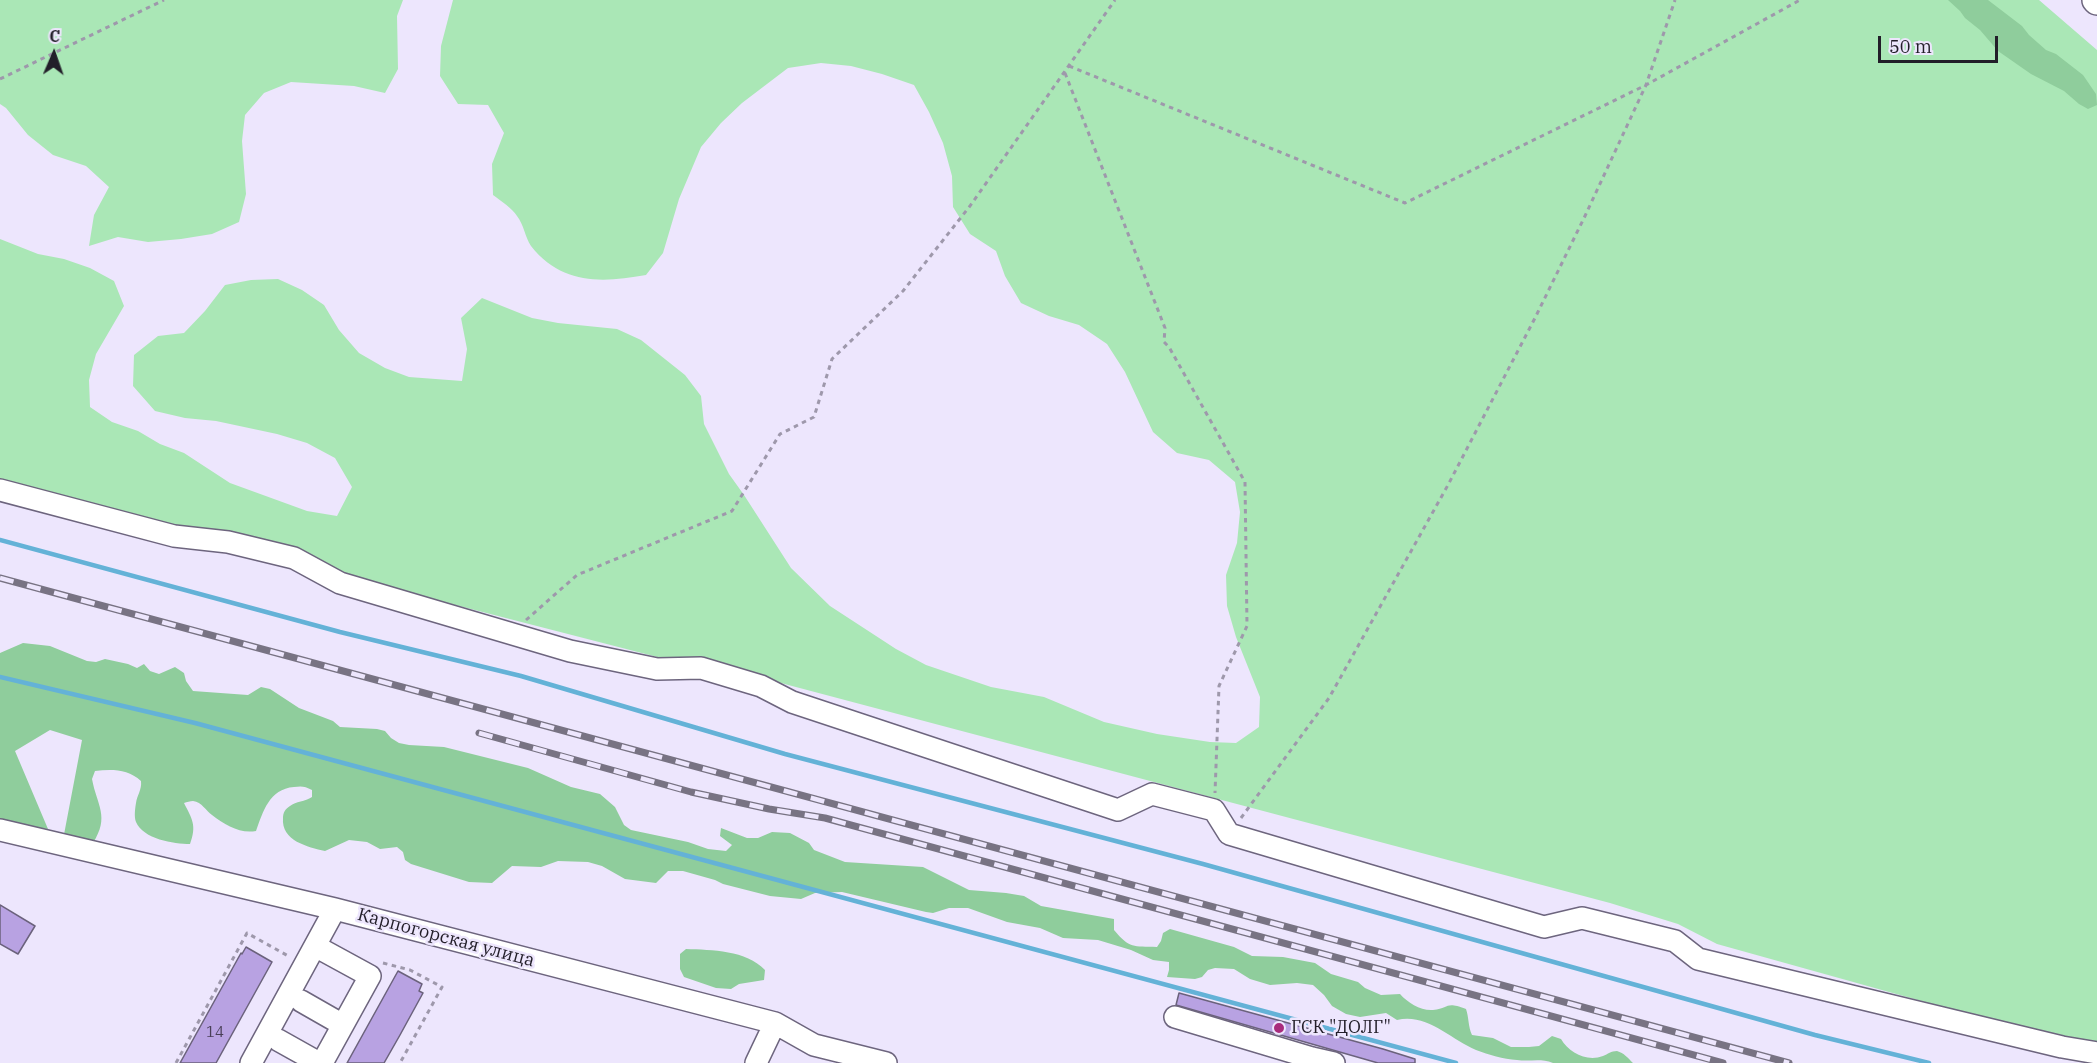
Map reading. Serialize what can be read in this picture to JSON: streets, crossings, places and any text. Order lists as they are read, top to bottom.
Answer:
{
  "streets": {
    "street": ["Карпогорская улица"]
  },
  "places": ["ГСК \"ДОЛГ\""],
  "house_numbers": ["14"],
  "scale_bar": "50 m",
  "north": "top"
}
